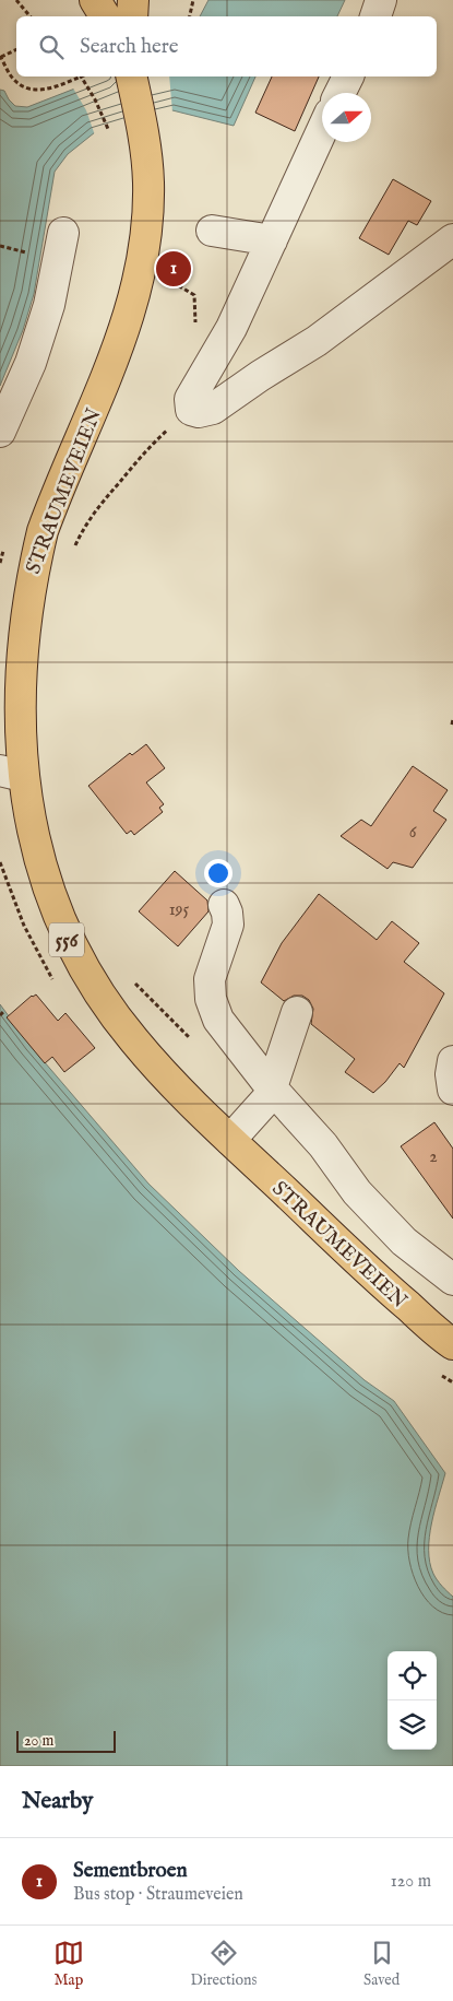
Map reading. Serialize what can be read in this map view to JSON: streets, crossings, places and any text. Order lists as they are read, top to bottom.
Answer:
{
  "streets": {
    "main road": ["STRAUMEVEIEN", "556"]
  },
  "house_numbers": ["6", "195", "2"],
  "scale_bar": "20 m",
  "north": "right",
  "page": {
    "search": "Search here",
    "pins": "1",
    "scale": "20 m",
    "heading": "Nearby",
    "list": [
      {
        "mark": "1",
        "name": "Sementbroen",
        "note": "Bus stop · Straumeveien",
        "value": "120 m"
      }
    ],
    "nav": ["Map", "Directions", "Saved"]
  }
}
